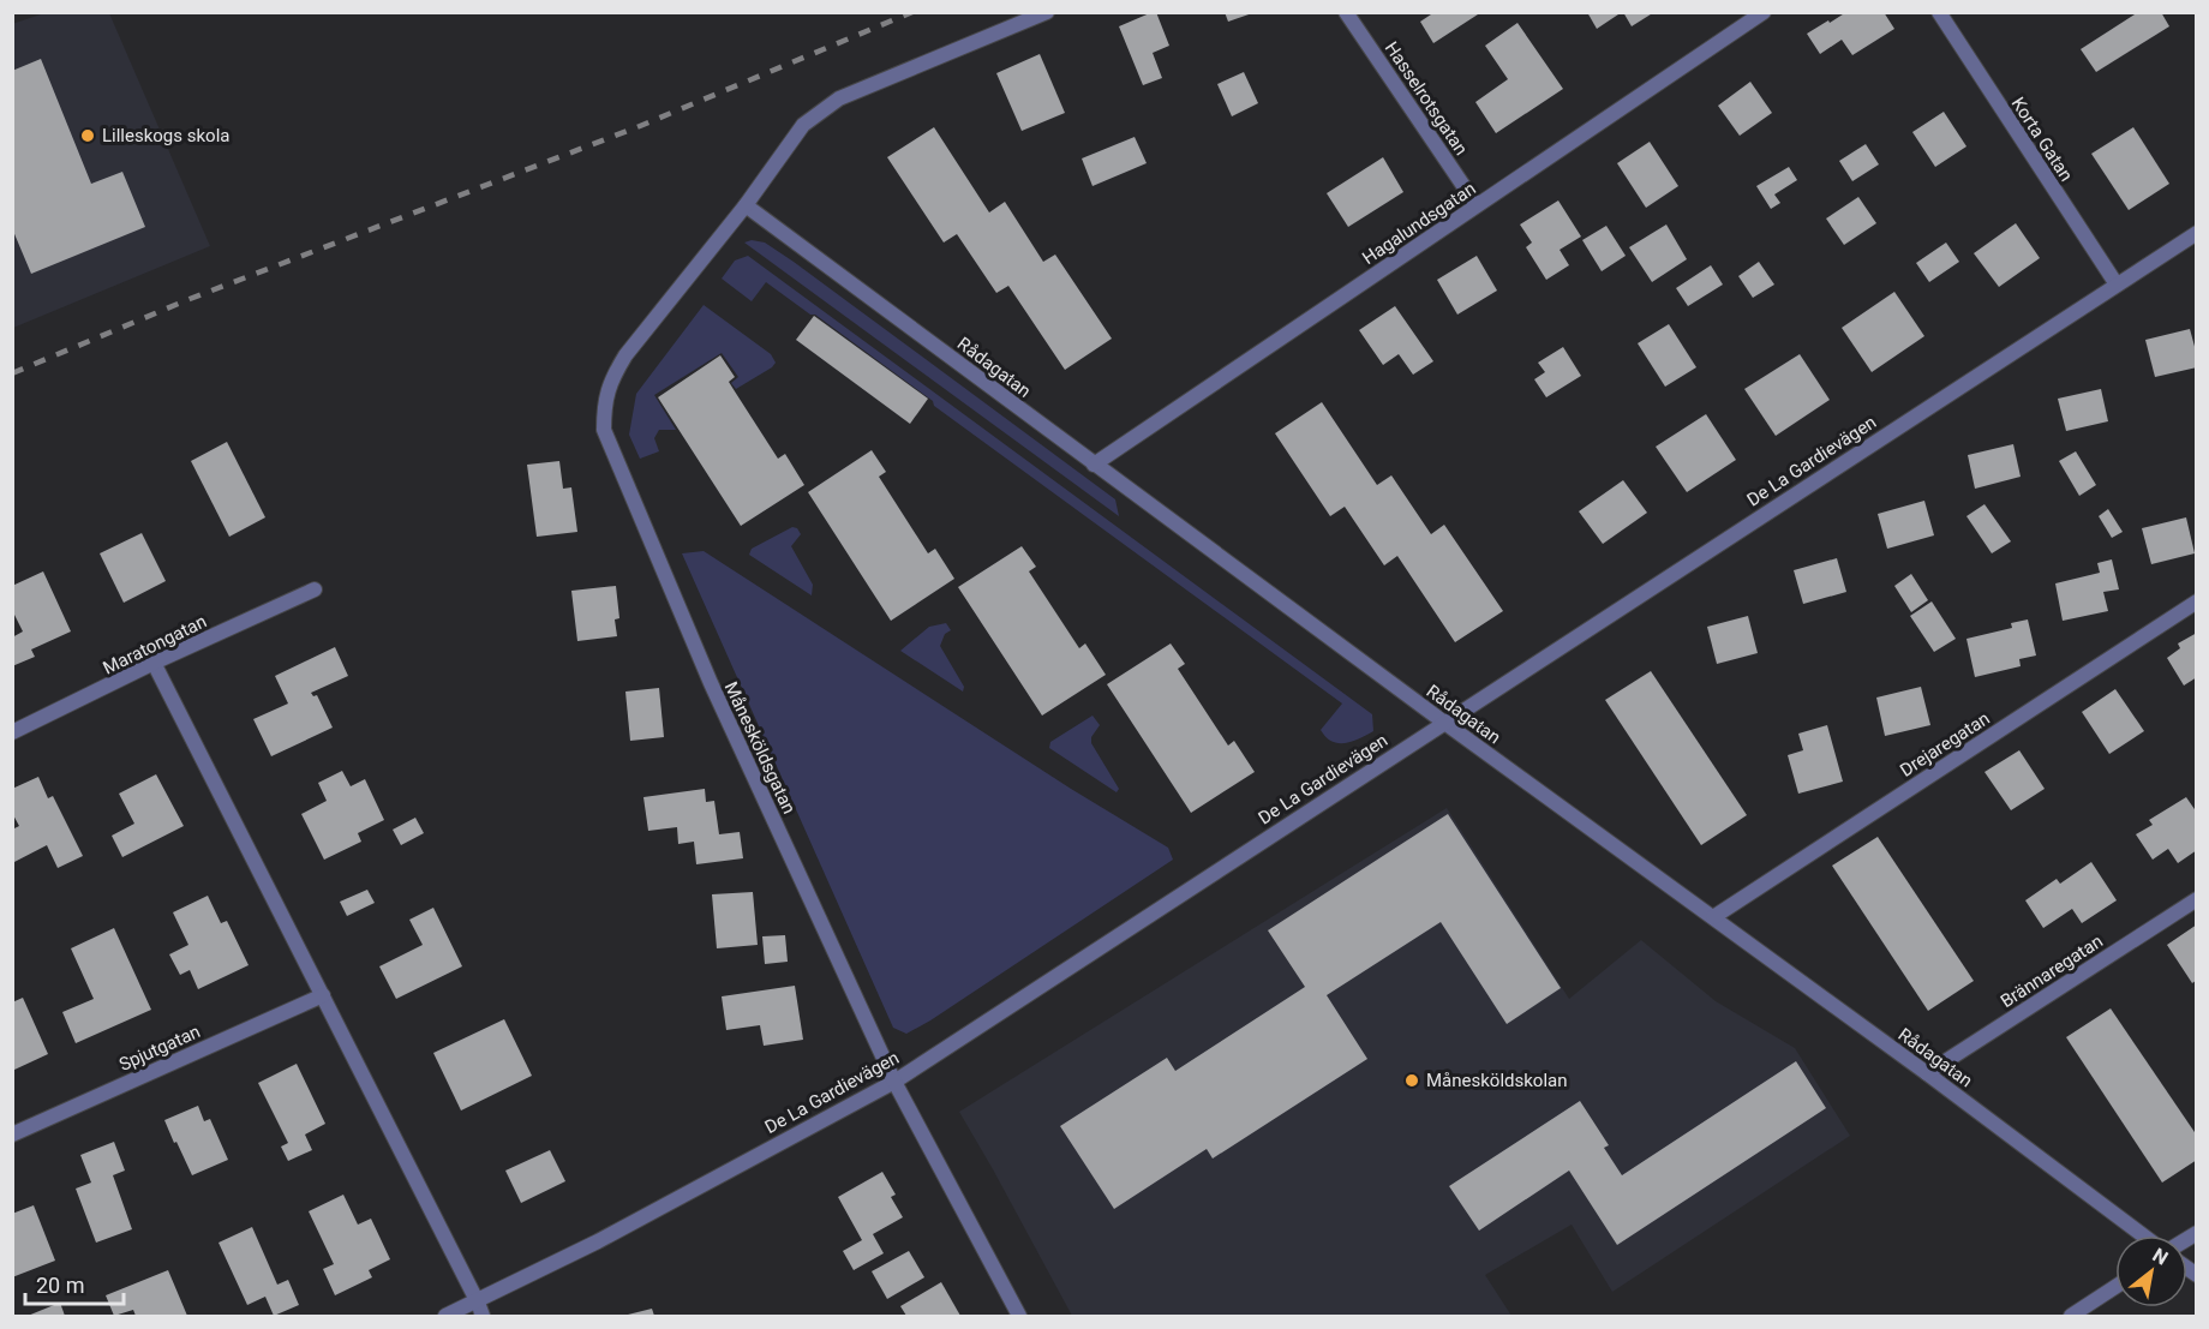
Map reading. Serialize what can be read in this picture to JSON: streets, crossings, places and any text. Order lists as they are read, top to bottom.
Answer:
{
  "streets": {
    "street": [
      "Hasselrotsgatan",
      "Korta Gatan",
      "Hagalundsgatan",
      "Rådagatan",
      "De La Gardievägen",
      "Maratongatan",
      "Drejaregatan",
      "Månesköldsgatan",
      "Brännaregatan",
      "Spjutgatan"
    ]
  },
  "crossings": [
    ["Hasselrotsgatan", "Hagalundsgatan"],
    ["Korta Gatan", "De La Gardievägen"],
    ["Hagalundsgatan", "Rådagatan"],
    ["Rådagatan", "De La Gardievägen"],
    ["Rådagatan", "Drejaregatan"],
    ["Rådagatan", "Månesköldsgatan"],
    ["Rådagatan", "Brännaregatan"],
    ["De La Gardievägen", "Månesköldsgatan"]
  ],
  "places": ["Lilleskogs skola", "Månesköldskolan"],
  "scale_bar": "20 m",
  "north": "top right"
}
